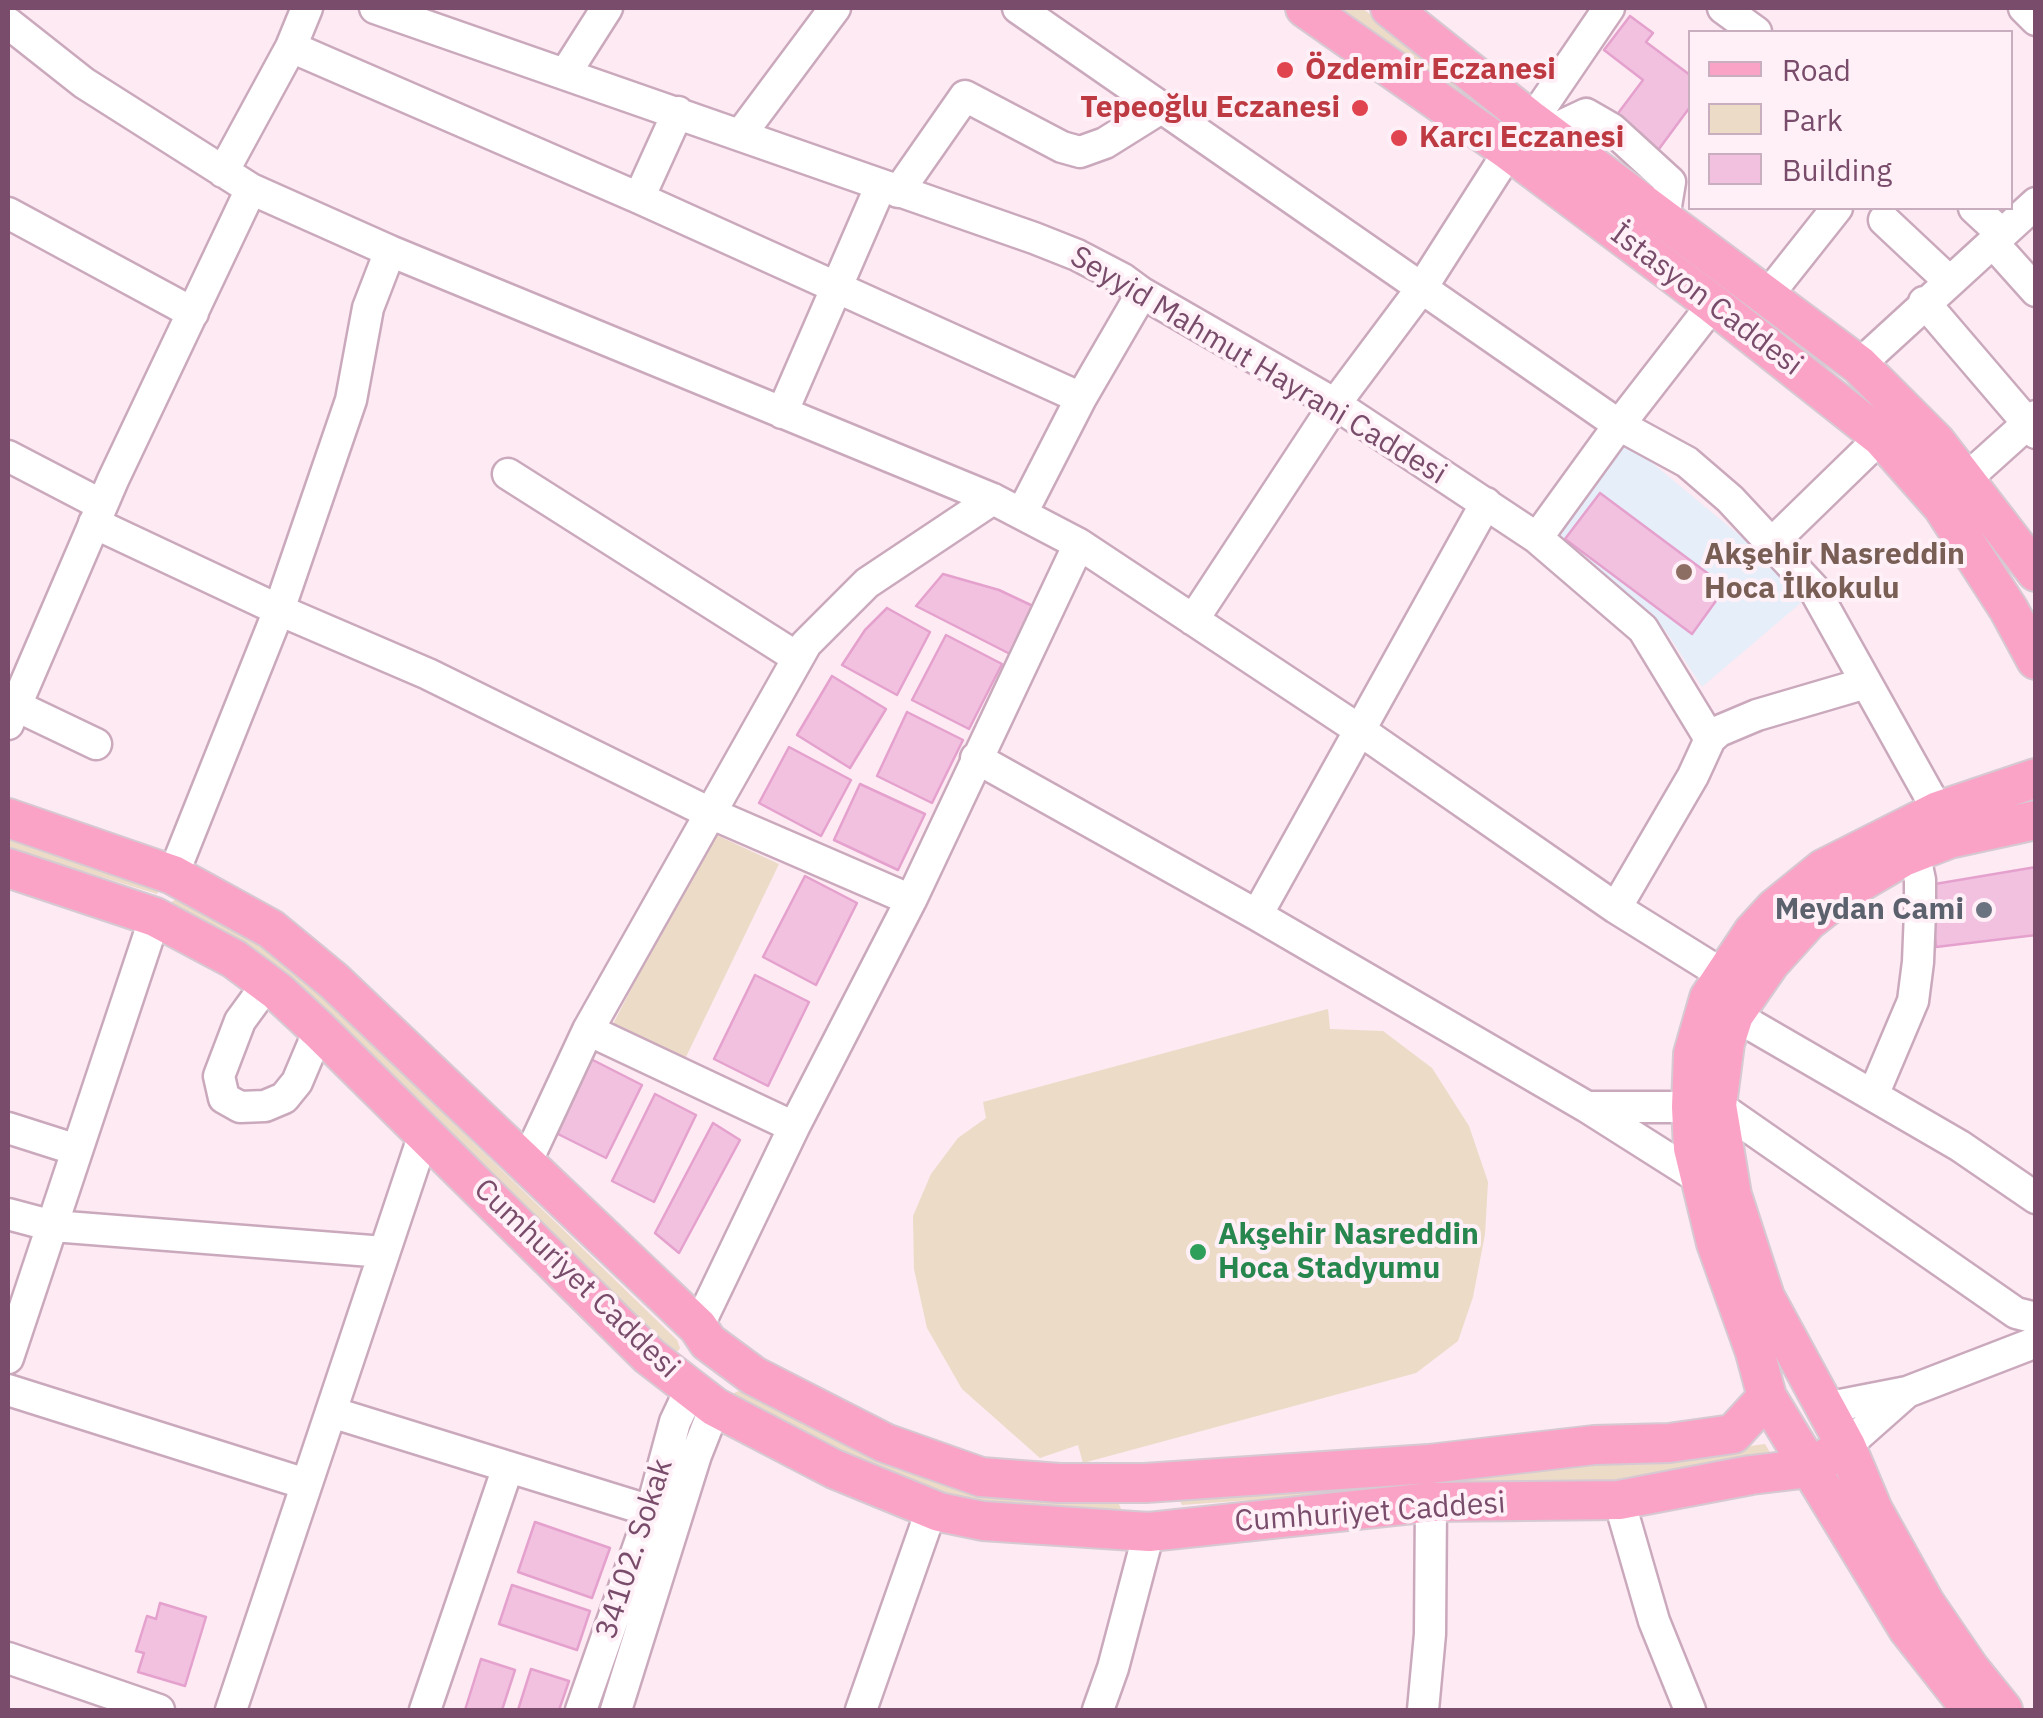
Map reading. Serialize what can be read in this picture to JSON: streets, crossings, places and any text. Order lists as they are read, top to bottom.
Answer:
{
  "streets": {
    "main road": ["İstasyon Caddesi", "Cumhuriyet Caddesi"],
    "street": ["Seyyid Mahmut Hayrani Caddesi", "34102. Sokak"]
  },
  "crossings": [
    ["Cumhuriyet Caddesi", "34102. Sokak"]
  ],
  "places": [
    "Özdemir Eczanesi",
    "Tepeoğlu Eczanesi",
    "Karcı Eczanesi",
    "Akşehir Nasreddin Hoca İlkokulu",
    "Meydan Cami",
    "Akşehir Nasreddin Hoca Stadyumu"
  ],
  "legend": ["Road", "Park", "Building"]
}
